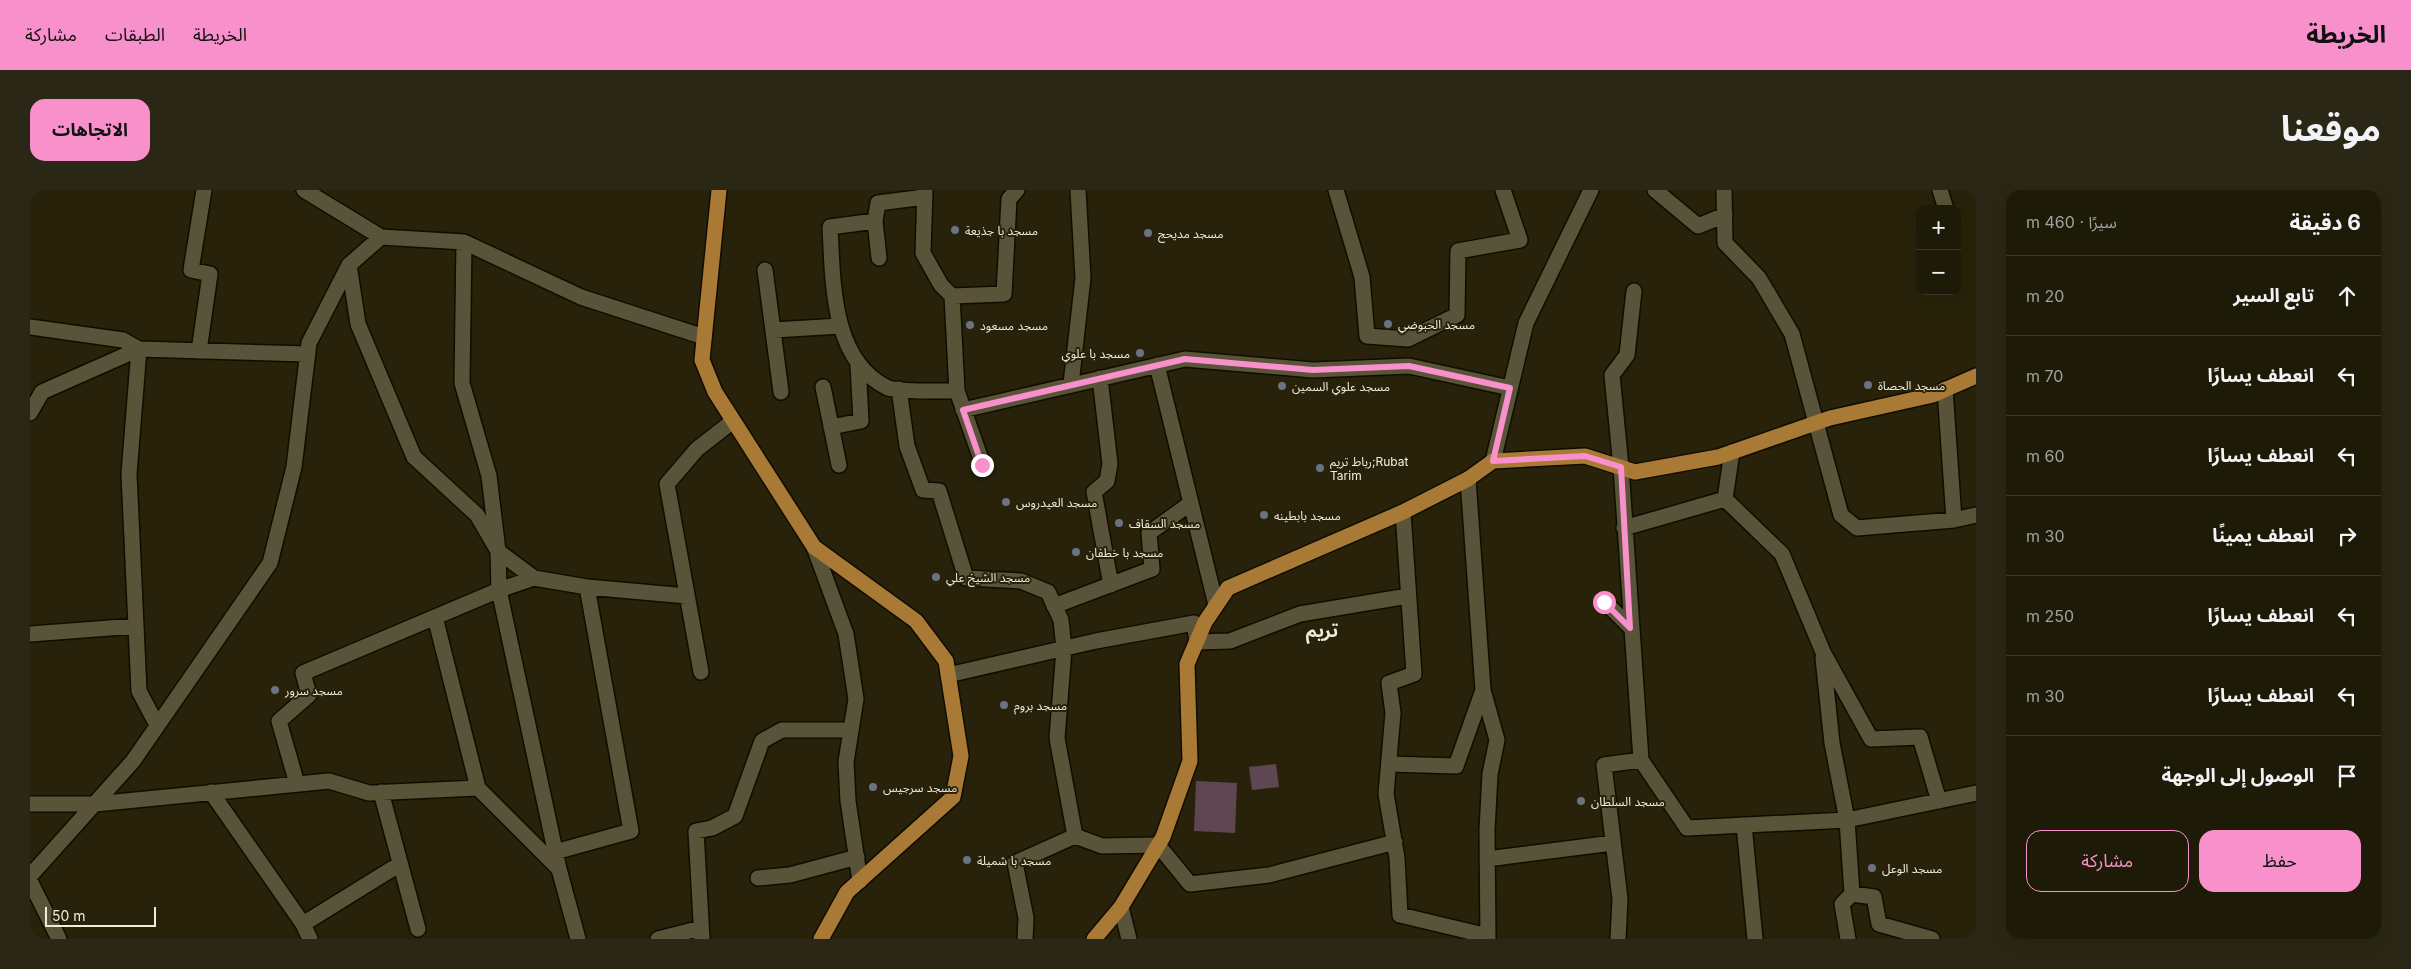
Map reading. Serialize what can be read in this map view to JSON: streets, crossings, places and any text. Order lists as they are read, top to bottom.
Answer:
{
  "districts": ["تريم"],
  "places": [
    "مسجد با جذيعة",
    "مسجد مديحج",
    "مسجد الحبوضي",
    "مسجد مسعود",
    "مسجد با علوي",
    "مسجد الحصاة",
    "مسجد علوي السمين",
    "رباط تريم;Rubat Tarim",
    "مسجد العيدروس",
    "مسجد بابطينه",
    "مسجد السقاف",
    "مسجد با خطفان",
    "مسجد الشيخ علي",
    "مسجد سرور",
    "مسجد بروم",
    "مسجد سرجيس",
    "مسجد السلطان",
    "مسجد با شميلة",
    "مسجد الوعل"
  ],
  "scale_bar": "50 m",
  "page": {
    "header": "الخريطة",
    "nav": ["الخريطة", "الطبقات", "مشاركة"],
    "title": "موقعنا",
    "buttons": [
      "الاتجاهات",
      ["حفظ", "مشاركة"]
    ],
    "heading": ["6 دقيقة", "سيرًا · 460 m"],
    "map_buttons": ["+", "−"],
    "list": [
      ["تابع السير", "20 m"],
      ["انعطف يسارًا", "70 m"],
      ["انعطف يسارًا", "60 m"],
      ["انعطف يمينًا", "30 m"],
      ["انعطف يسارًا", "250 m"],
      ["انعطف يسارًا", "30 m"],
      "الوصول إلى الوجهة"
    ],
    "scale": "50 m"
  }
}
